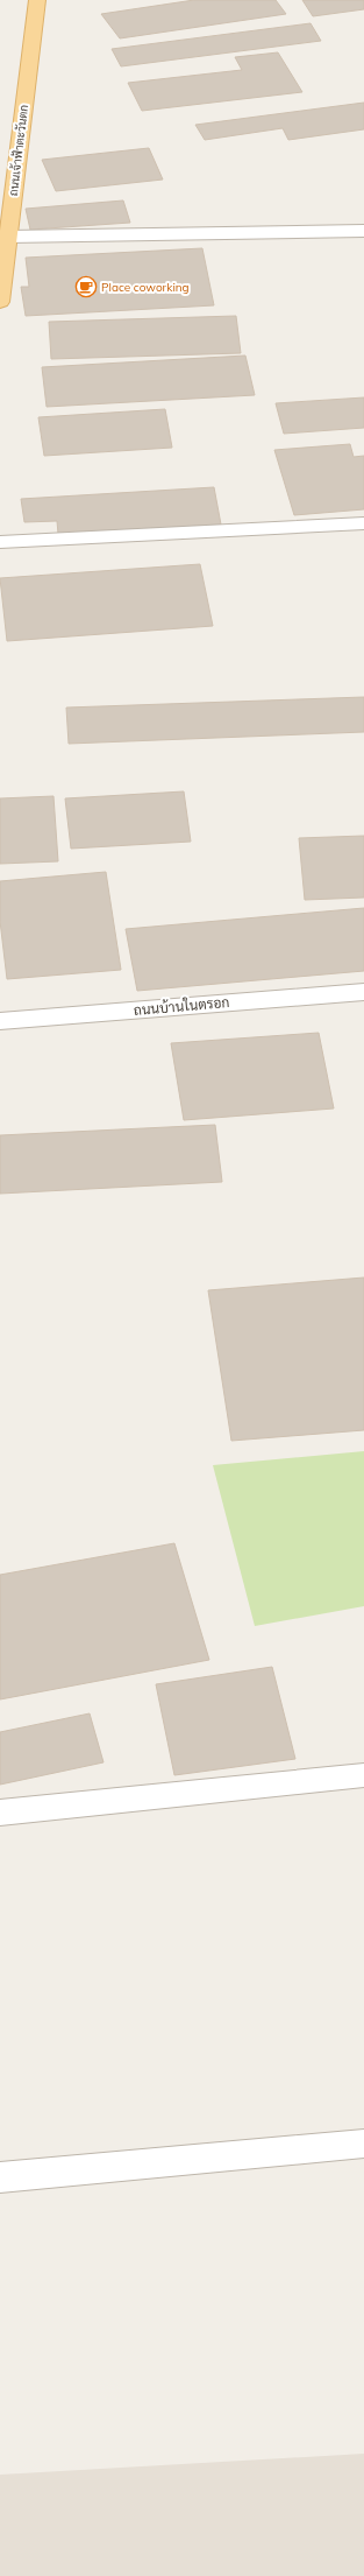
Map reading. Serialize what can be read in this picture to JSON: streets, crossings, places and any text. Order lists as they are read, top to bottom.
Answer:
{
  "streets": {
    "main road": ["ถนนเจ้าฟ้าตะวันตก"],
    "street": ["ถนนบ้านในตรอก"]
  },
  "places": {
    "cafe": ["Place coworking"]
  }
}
